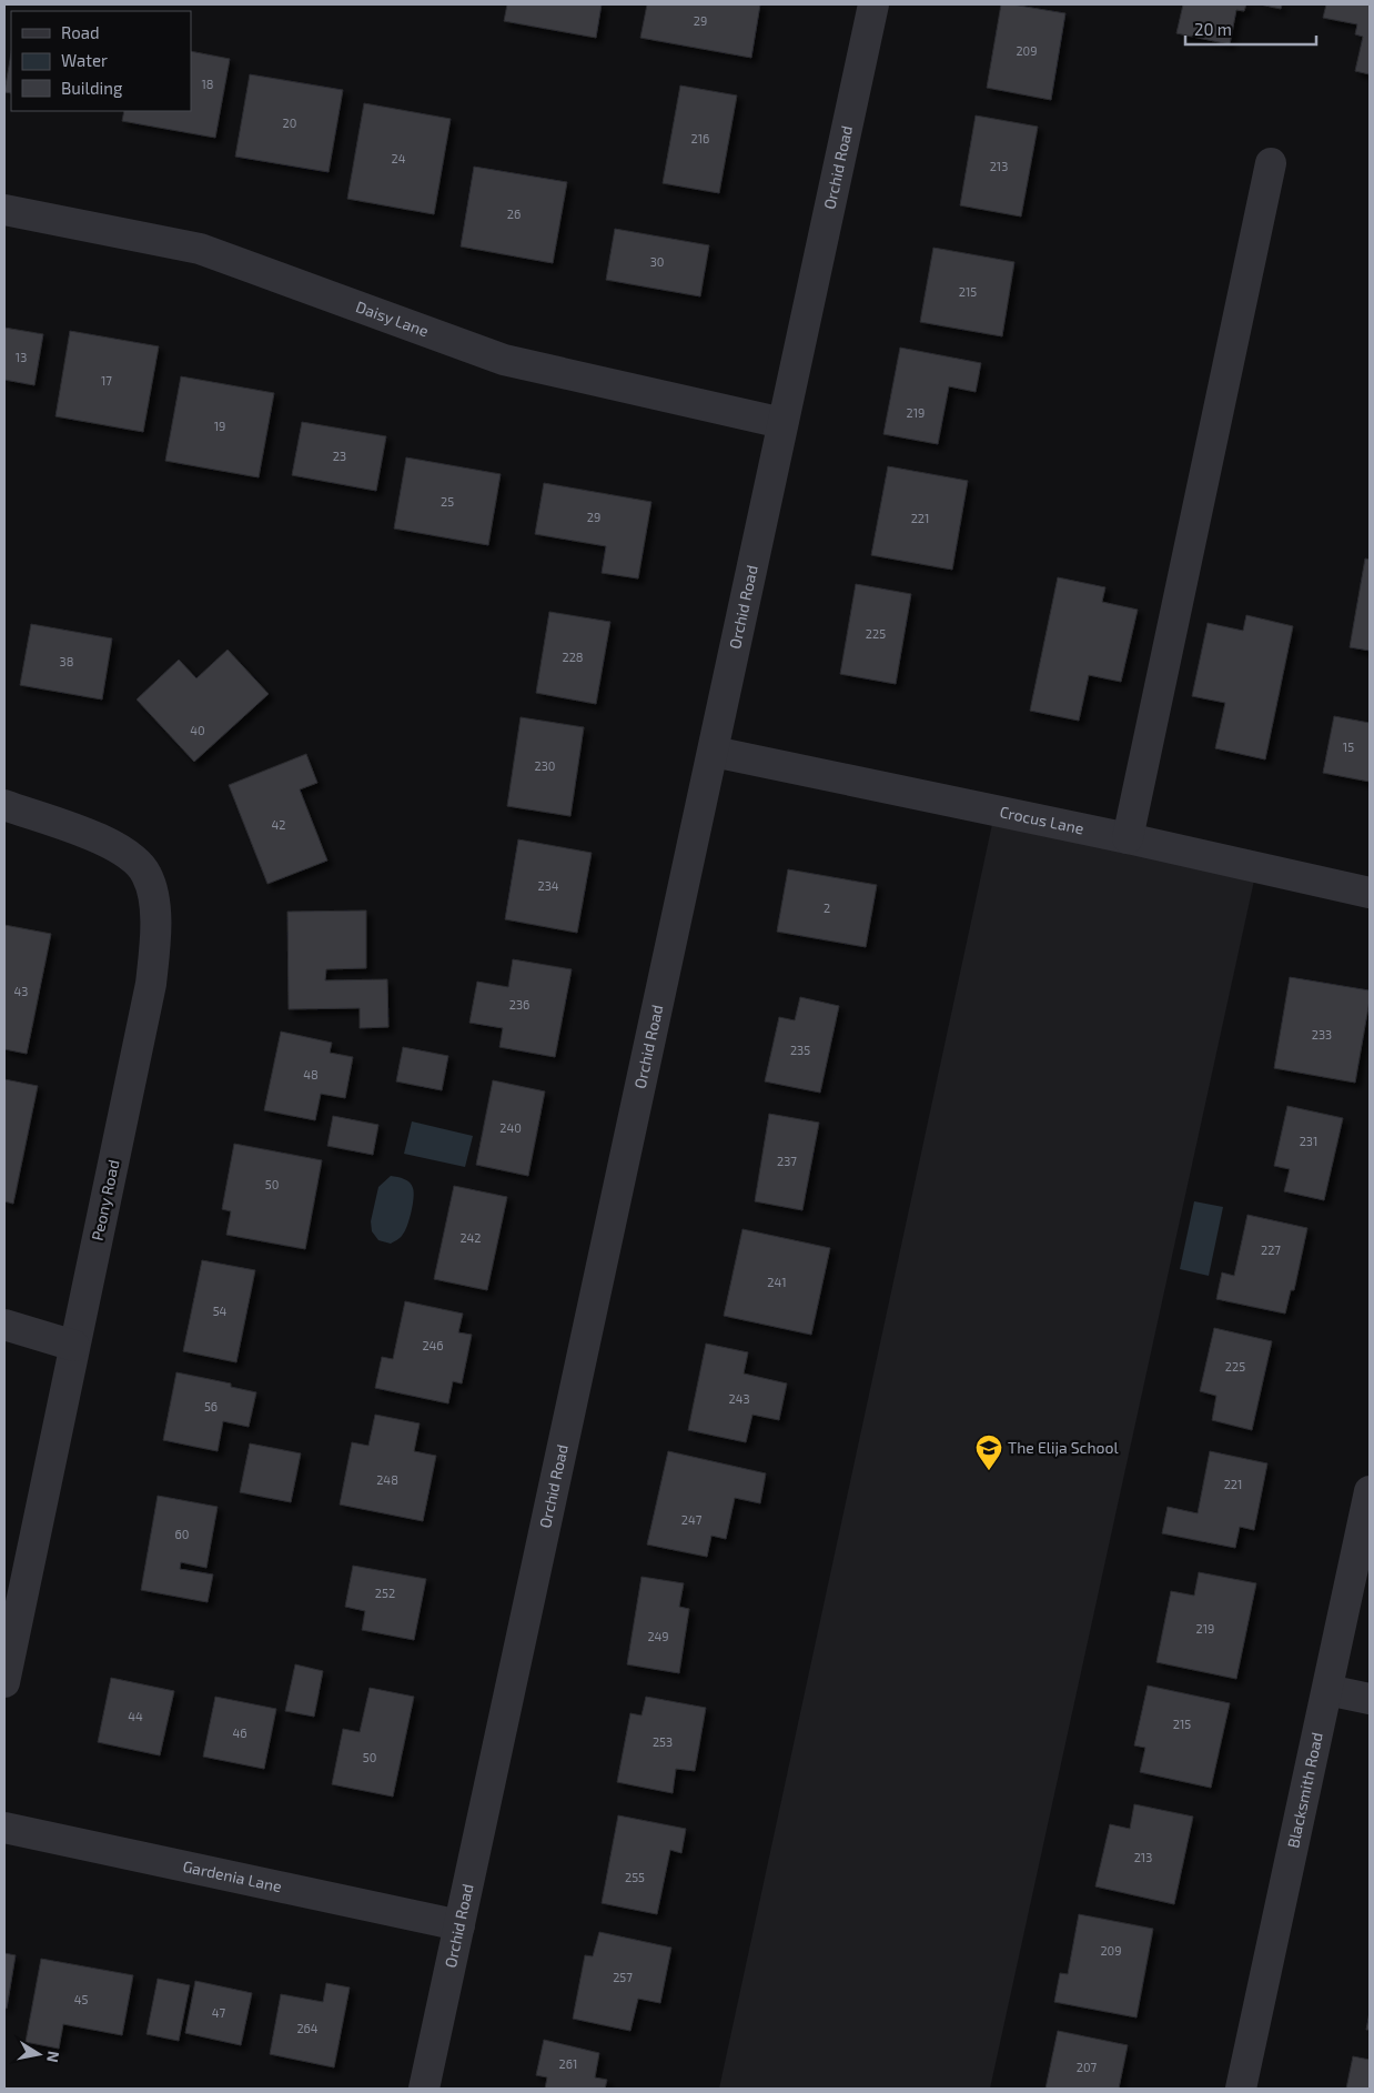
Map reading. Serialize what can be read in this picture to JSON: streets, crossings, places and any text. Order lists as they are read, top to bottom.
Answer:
{
  "streets": {
    "street": [
      "Orchid Road",
      "Daisy Lane",
      "Crocus Lane",
      "Peony Road",
      "Blacksmith Road",
      "Gardenia Lane"
    ]
  },
  "crossings": [
    ["Orchid Road", "Daisy Lane"],
    ["Orchid Road", "Crocus Lane"],
    ["Orchid Road", "Gardenia Lane"]
  ],
  "places": {
    "school or university": ["The Elija School"]
  },
  "house_numbers": [
    "29",
    "209",
    "18",
    "20",
    "216",
    "24",
    "213",
    "26",
    "30",
    "215",
    "13",
    "17",
    "219",
    "19",
    "23",
    "25",
    "29",
    "221",
    "225",
    "228",
    "38",
    "40",
    "15",
    "230",
    "42",
    "234",
    "2",
    "43",
    "236",
    "233",
    "235",
    "48",
    "240",
    "231",
    "237",
    "50",
    "242",
    "227",
    "241",
    "54",
    "246",
    "225",
    "243",
    "56",
    "248",
    "221",
    "247",
    "60",
    "252",
    "219",
    "249",
    "44",
    "215",
    "46",
    "253",
    "50",
    "213",
    "255",
    "209",
    "257",
    "45",
    "47",
    "264",
    "261",
    "207"
  ],
  "legend": ["Road", "Water", "Building"],
  "scale_bar": "20 m",
  "north": "right"
}
